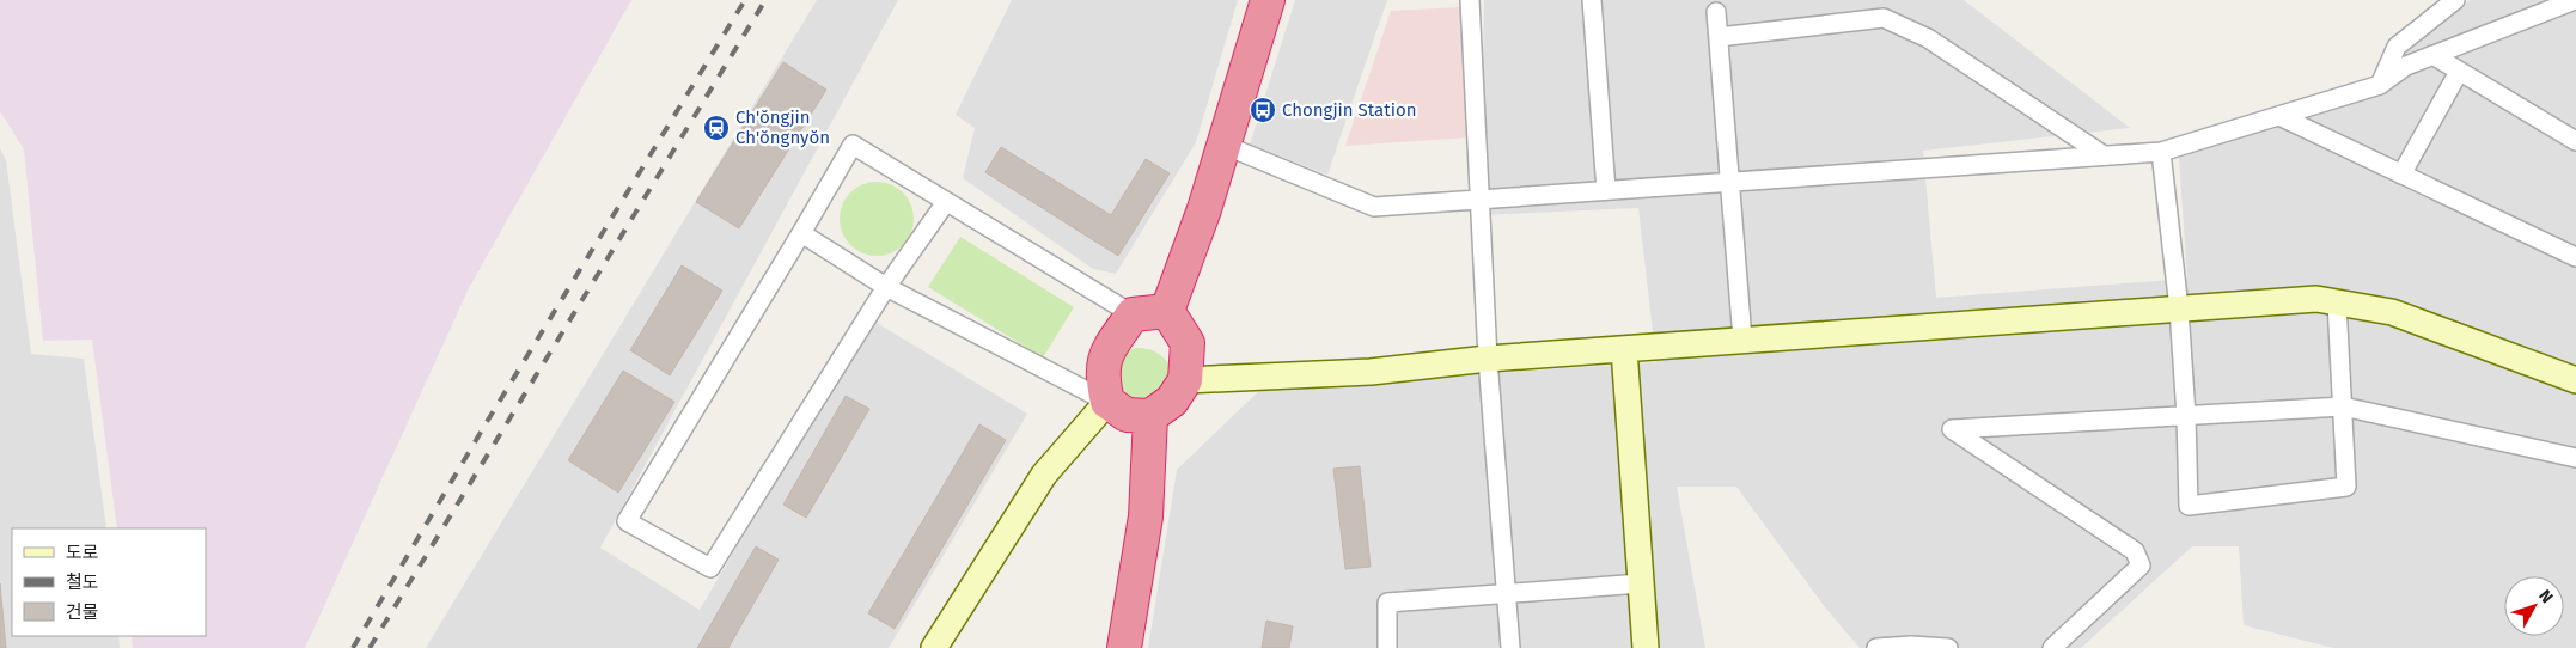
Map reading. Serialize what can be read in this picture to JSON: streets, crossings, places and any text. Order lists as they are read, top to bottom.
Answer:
{
  "places": {
    "bus stop": ["Chongjin Station"],
    "station": ["Ch'ŏngjin Ch'ŏngnyŏn"]
  },
  "legend": ["도로", "철도", "건물"],
  "north": "top right"
}
